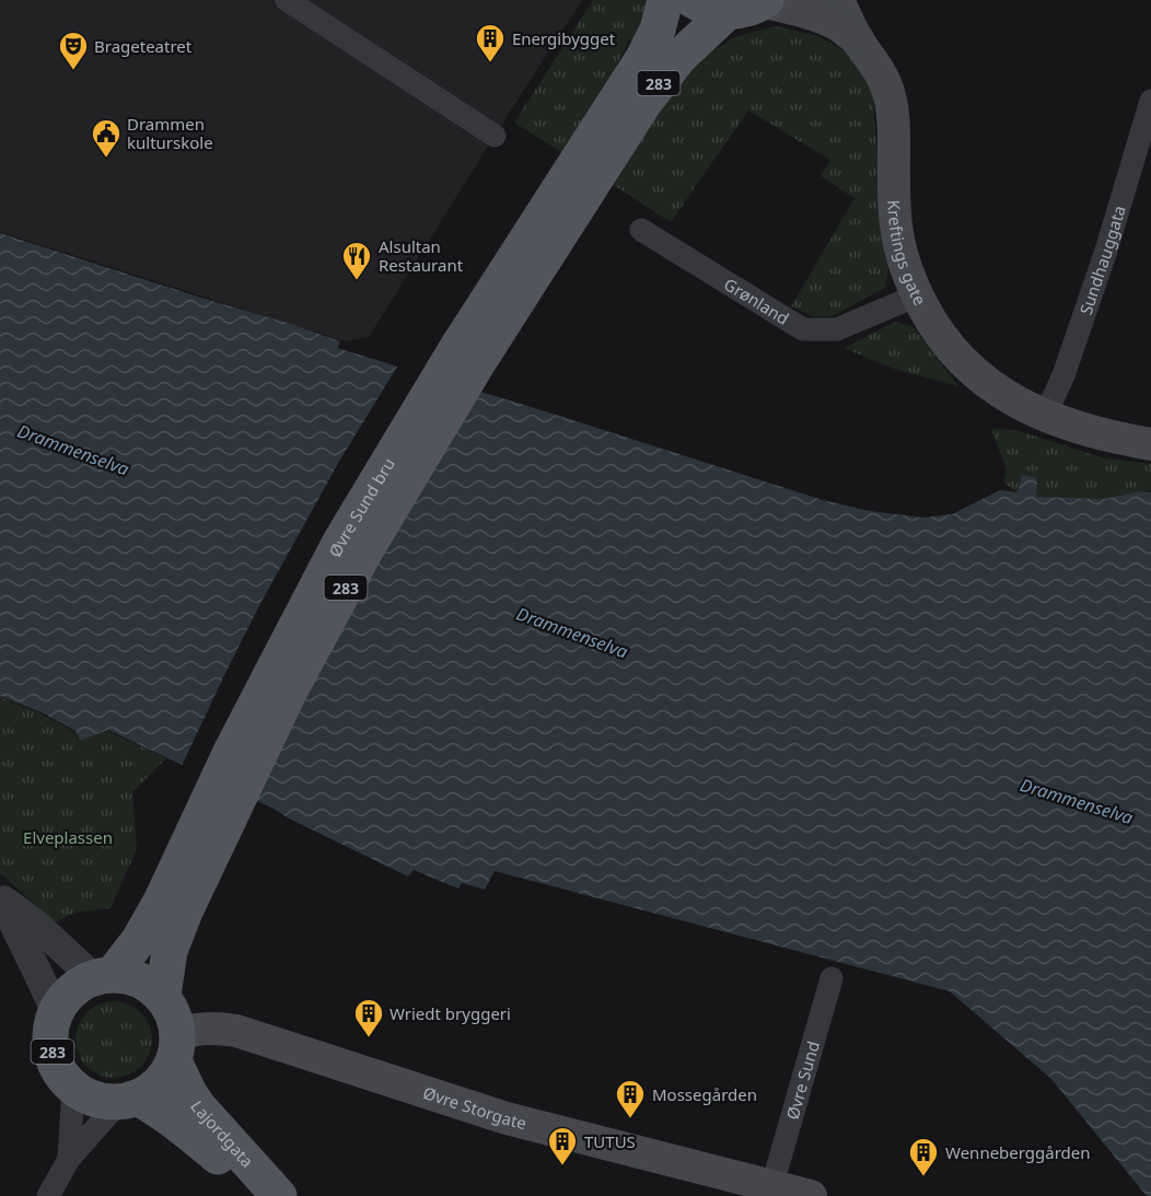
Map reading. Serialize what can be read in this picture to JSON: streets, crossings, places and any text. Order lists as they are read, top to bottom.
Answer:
{
  "streets": {
    "main road": [
      "283",
      "Kreftings gate",
      "Øvre Sund bru",
      "Øvre Storgate",
      "Lajordgata"
    ],
    "street": ["Sundhauggata", "Grønland", "Øvre Sund"]
  },
  "crossings": [
    ["283", "Kreftings gate"],
    ["283", "Øvre Sund bru"],
    ["283", "Øvre Storgate"],
    ["283", "Lajordgata"],
    ["Kreftings gate", "Sundhauggata"],
    ["Kreftings gate", "Grønland"],
    ["Øvre Sund", "Øvre Storgate"],
    ["Øvre Storgate", "Lajordgata"]
  ],
  "water": ["Drammenselva"],
  "parks": ["Elveplassen"],
  "places": {
    "building": [
      "Energibygget",
      "Wriedt bryggeri",
      "Mossegården",
      "TUTUS",
      "Wenneberggården"
    ],
    "theatre": ["Brageteatret"],
    "public building": ["Drammen kulturskole"],
    "restaurant": ["Alsultan Restaurant"]
  }
}
